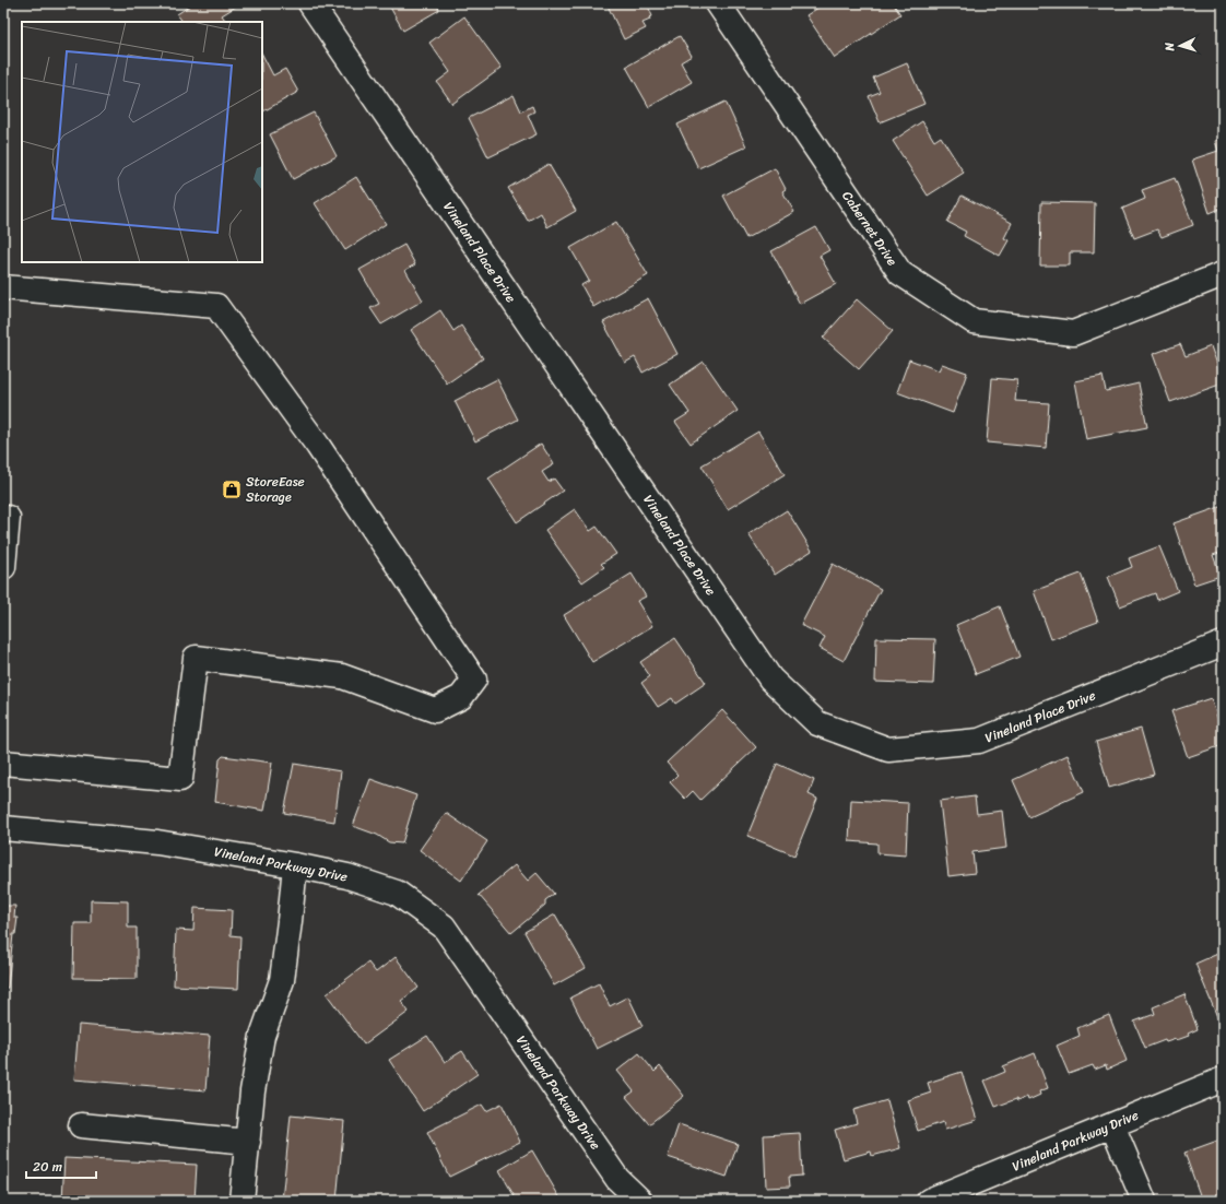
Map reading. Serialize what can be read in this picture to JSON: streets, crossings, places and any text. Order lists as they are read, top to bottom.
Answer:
{
  "streets": {
    "street": ["Cabernet Drive", "Vineland Place Drive", "Vineland Parkway Drive"]
  },
  "places": {
    "shop": ["StoreEase Storage"]
  },
  "scale_bar": "20 m",
  "north": "left"
}
